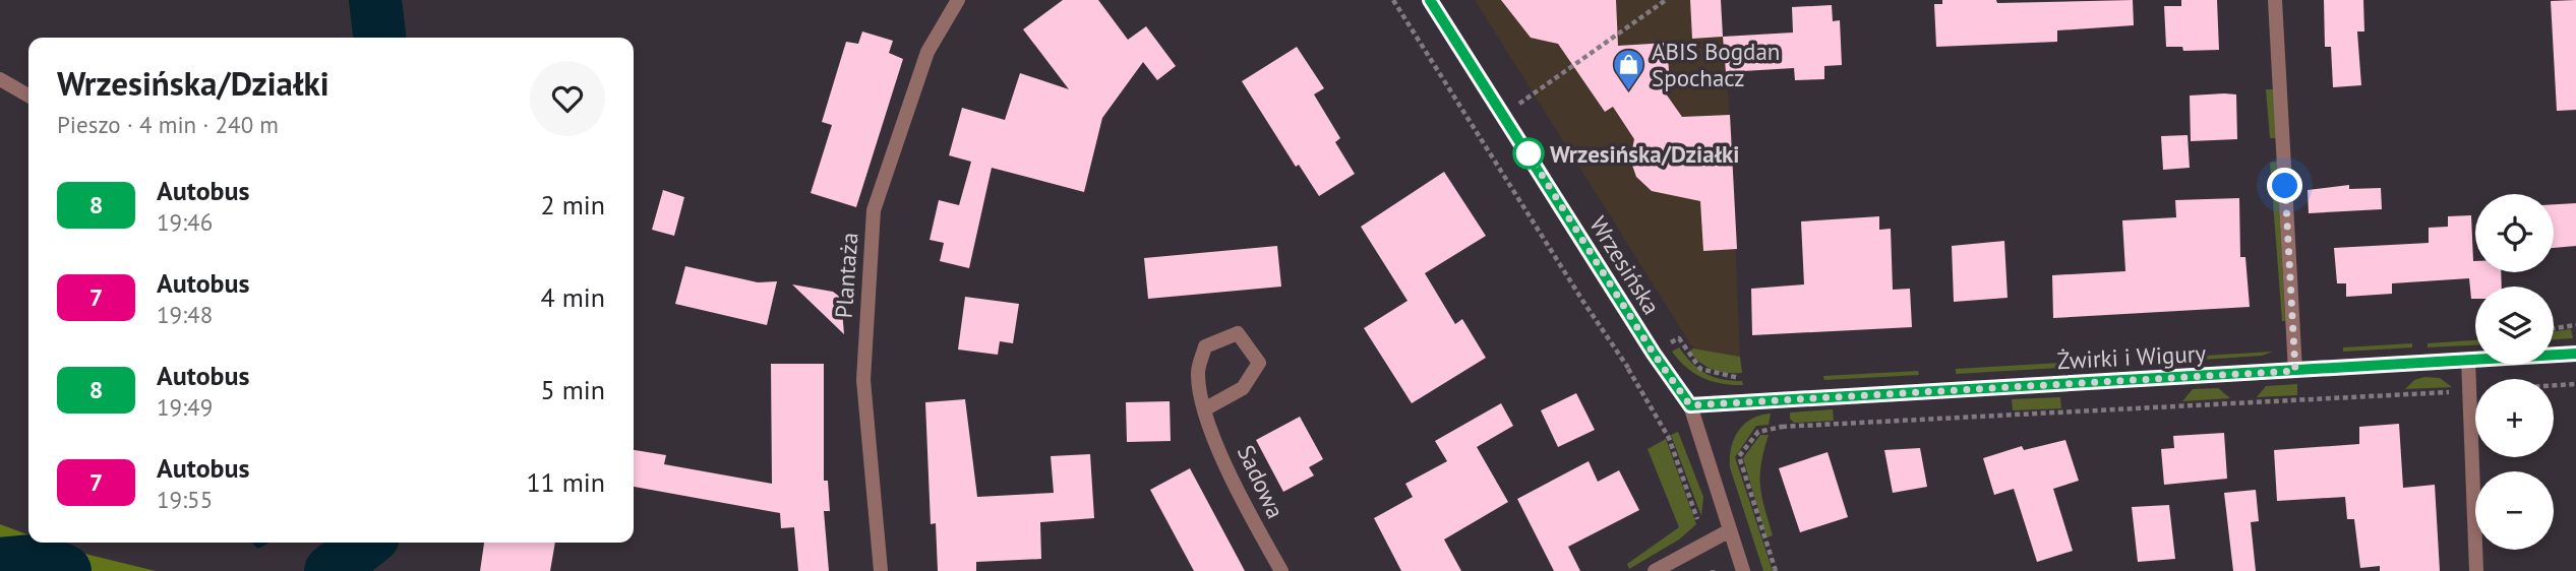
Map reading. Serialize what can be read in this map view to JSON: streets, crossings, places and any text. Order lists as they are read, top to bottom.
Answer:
{
  "streets": {
    "street": [
      "Wrzesińska",
      "Plantaża",
      "Żwirki i Wigury",
      "Sadowa"
    ]
  },
  "crossings": [
    ["Wrzesińska", "Żwirki i Wigury"]
  ],
  "places": {
    "shop": ["ABIS Bogdan Spochacz"],
    "other": ["Wrzesińska/Działki"]
  },
  "lines": ["bus line 8"],
  "page": {
    "heading": ["Wrzesińska/Działki", "Pieszo · 4 min · 240 m"],
    "list": [
      {
        "mark": "8",
        "name": "Autobus",
        "note": "19:46",
        "value": "2 min"
      },
      {
        "mark": "7",
        "name": "Autobus",
        "note": "19:48",
        "value": "4 min"
      },
      {
        "mark": "8",
        "name": "Autobus",
        "note": "19:49",
        "value": "5 min"
      },
      {
        "mark": "7",
        "name": "Autobus",
        "note": "19:55",
        "value": "11 min"
      }
    ],
    "map_buttons": ["+", "−"]
  }
}
